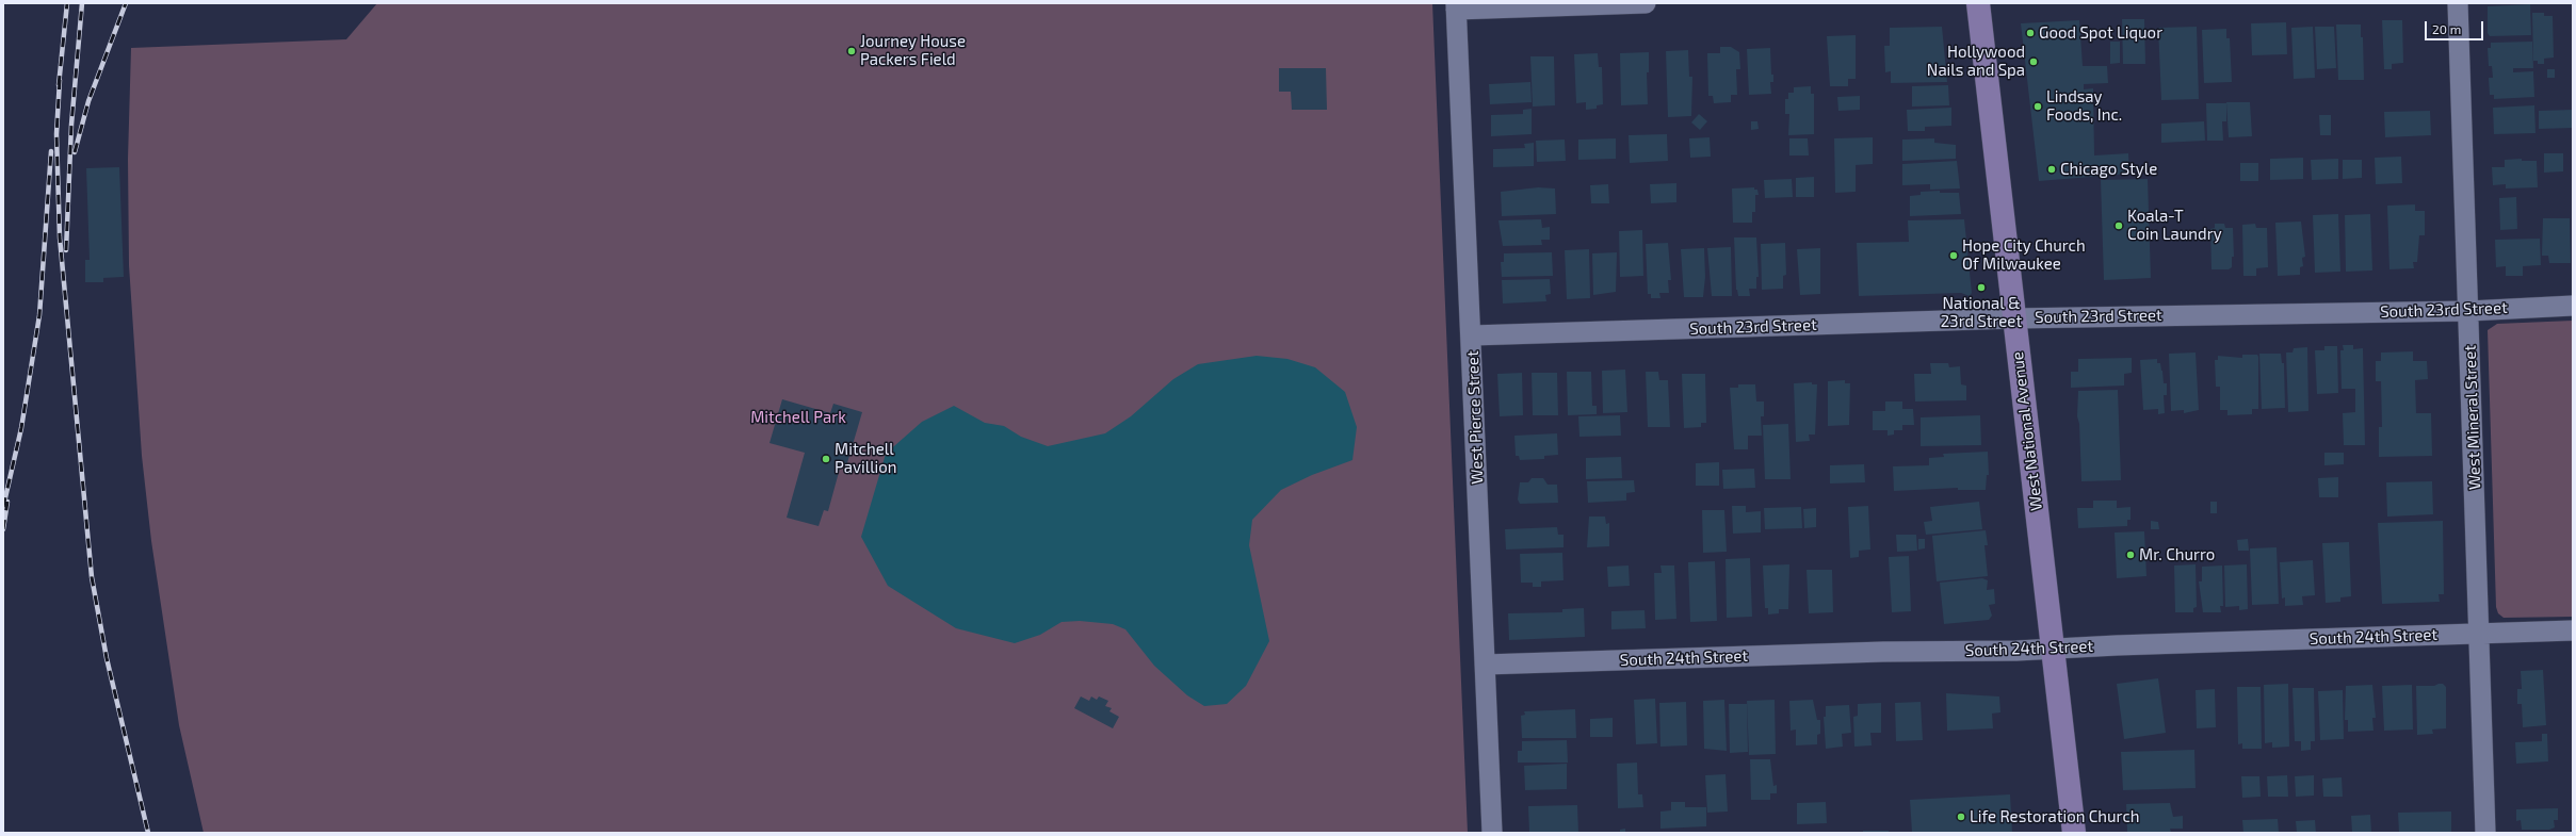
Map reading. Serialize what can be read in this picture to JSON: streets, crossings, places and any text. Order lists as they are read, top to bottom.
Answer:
{
  "streets": {
    "main road": ["West National Avenue"],
    "street": [
      "South 23rd Street",
      "West Pierce Street",
      "West Mineral Street",
      "South 24th Street"
    ]
  },
  "crossings": [
    ["South 23rd Street", "West Pierce Street"],
    ["South 23rd Street", "West Mineral Street"],
    ["South 23rd Street", "West National Avenue"],
    ["West Pierce Street", "South 24th Street"],
    ["West Mineral Street", "South 24th Street"],
    ["West National Avenue", "South 24th Street"]
  ],
  "parks": ["Mitchell Park"],
  "places": [
    "Good Spot Liquor",
    "Journey House Packers Field",
    "Hollywood Nails and Spa",
    "Lindsay Foods, Inc.",
    "Chicago Style",
    "Koala-T Coin Laundry",
    "Hope City Church Of Milwaukee",
    "National & 23rd Street",
    "Mitchell Pavillion",
    "Mr. Churro",
    "Life Restoration Church"
  ],
  "scale_bar": "20 m"
}
